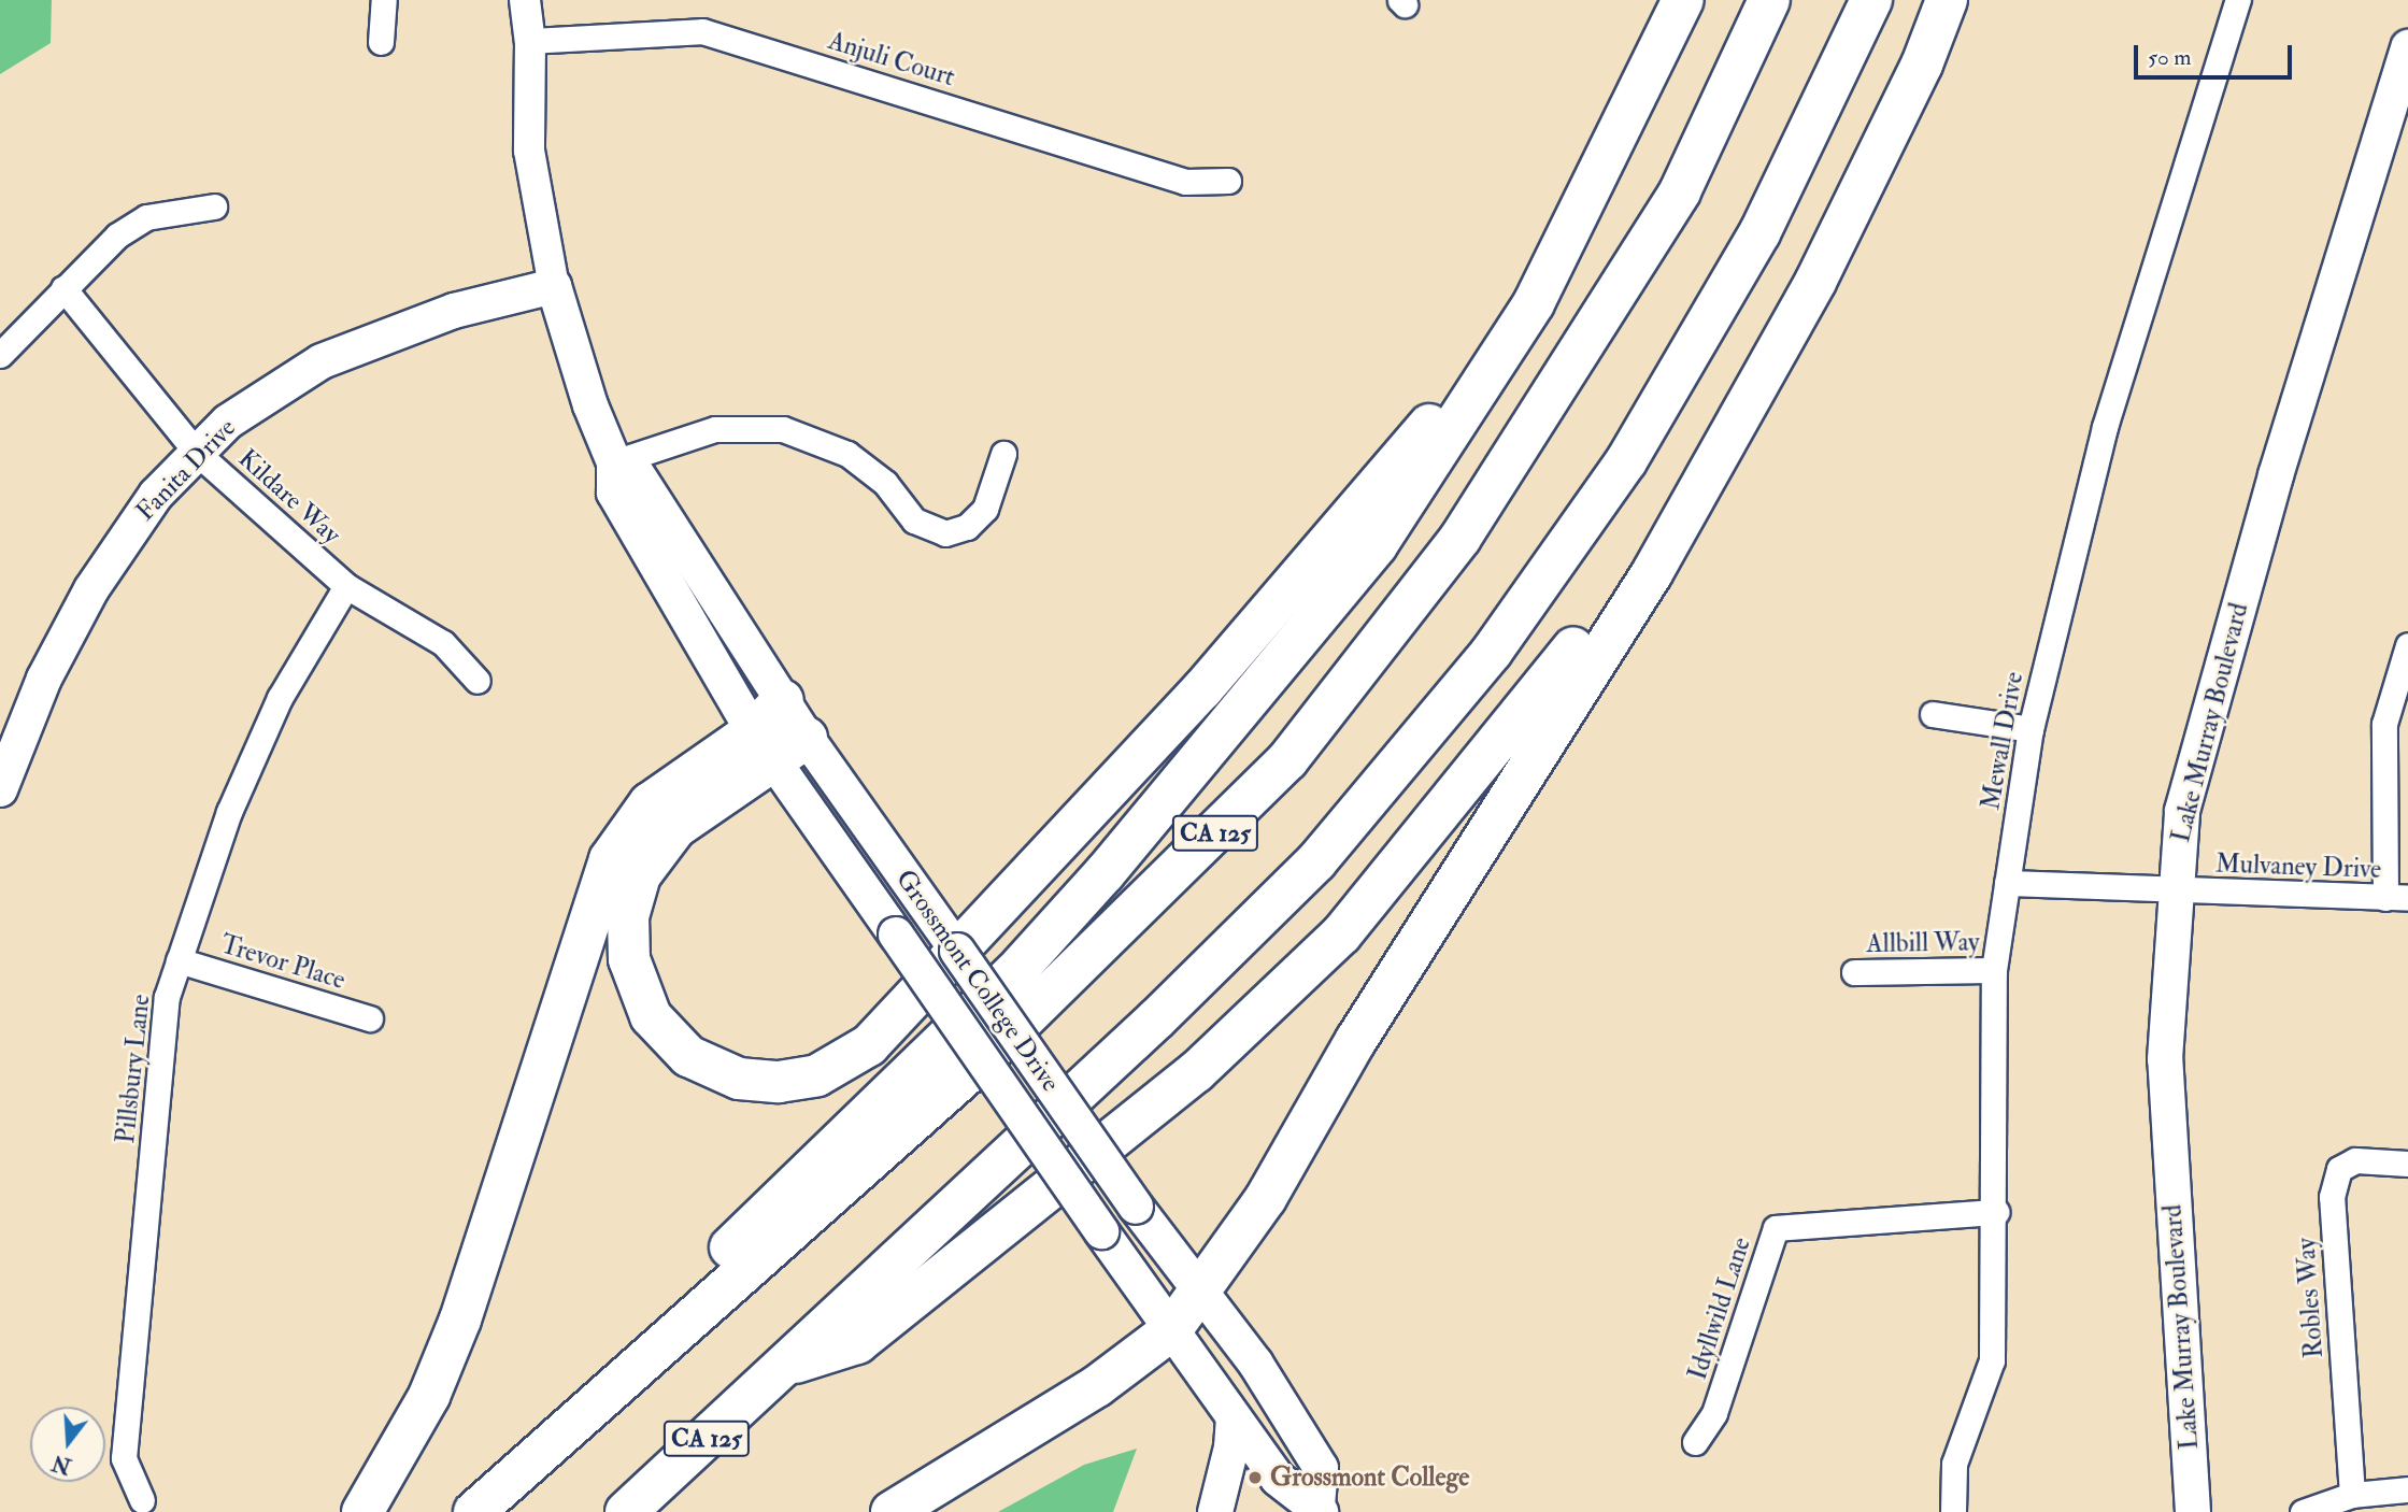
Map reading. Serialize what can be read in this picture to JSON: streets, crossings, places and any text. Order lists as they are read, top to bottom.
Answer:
{
  "streets": {
    "highway": ["CA 125"],
    "main road": ["Fanita Drive", "Lake Murray Boulevard", "Grossmont College Drive"],
    "street": [
      "Anjuli Court",
      "Kildare Way",
      "Mewall Drive",
      "Mulvaney Drive",
      "Allbill Way",
      "Trevor Place",
      "Pillsbury Lane",
      "Robles Way",
      "Idyllwild Lane"
    ]
  },
  "crossings": [
    ["Anjuli Court", "Grossmont College Drive"],
    ["Fanita Drive", "Kildare Way"],
    ["Fanita Drive", "Grossmont College Drive"],
    ["Kildare Way", "Pillsbury Lane"],
    ["Lake Murray Boulevard", "Mulvaney Drive"],
    ["Mewall Drive", "Mulvaney Drive"],
    ["Mewall Drive", "Allbill Way"],
    ["Mewall Drive", "Idyllwild Lane"],
    ["Trevor Place", "Pillsbury Lane"]
  ],
  "places": ["Grossmont College"],
  "scale_bar": "50 m",
  "north": "bottom"
}
